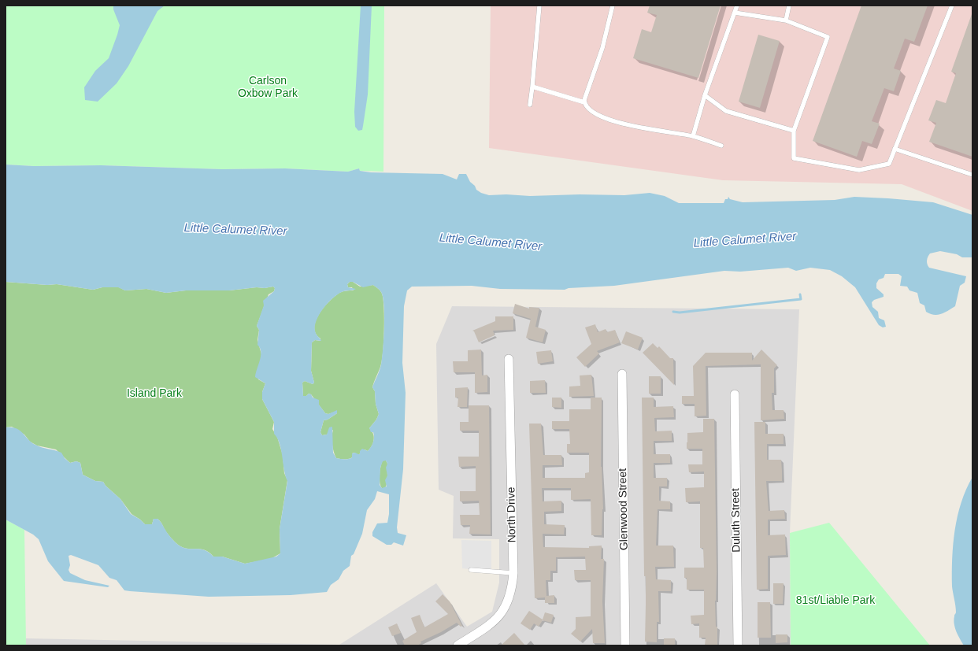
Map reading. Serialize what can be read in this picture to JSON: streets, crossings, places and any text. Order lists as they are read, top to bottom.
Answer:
{
  "streets": {
    "street": ["Glenwood Street", "North Drive", "Duluth Street"]
  },
  "water": ["Little Calumet River"],
  "parks": ["Carlson Oxbow Park", "Island Park", "81st/Liable Park"]
}
